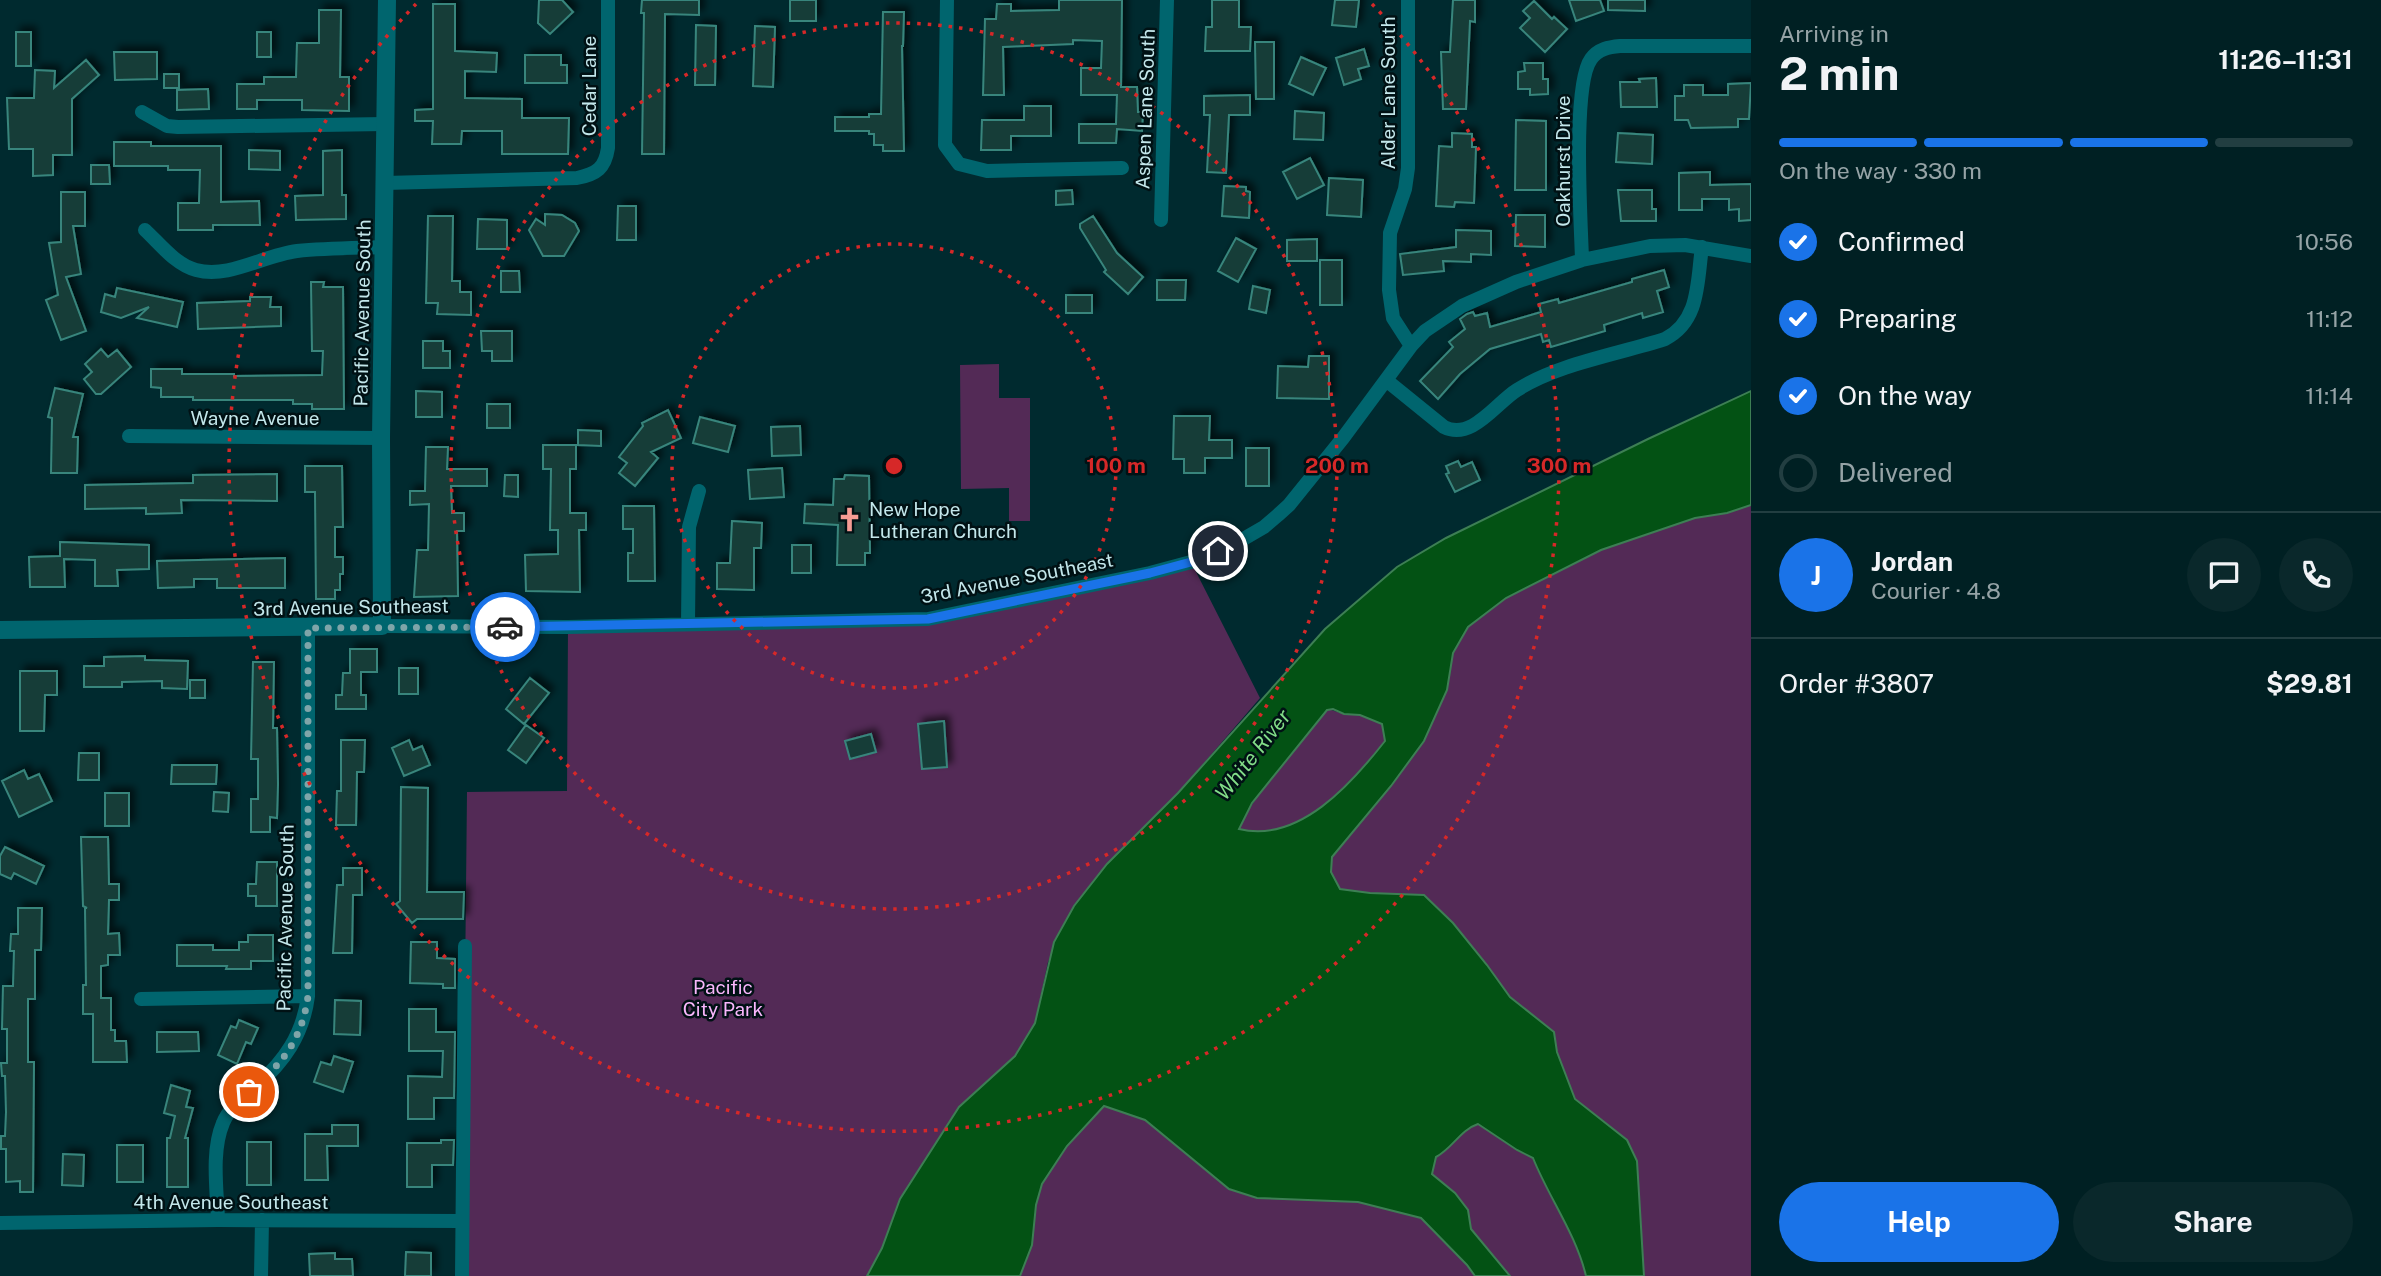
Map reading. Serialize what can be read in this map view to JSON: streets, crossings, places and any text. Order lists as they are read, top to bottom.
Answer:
{
  "streets": {
    "street": [
      "Cedar Lane",
      "Alder Lane South",
      "Aspen Lane South",
      "Oakhurst Drive",
      "Pacific Avenue South",
      "Wayne Avenue",
      "3rd Avenue Southeast",
      "4th Avenue Southeast"
    ]
  },
  "crossings": [
    ["Cedar Lane", "Pacific Avenue South"],
    ["Alder Lane South", "3rd Avenue Southeast"],
    ["Oakhurst Drive", "3rd Avenue Southeast"],
    ["Pacific Avenue South", "Wayne Avenue"],
    ["Pacific Avenue South", "3rd Avenue Southeast"],
    ["Pacific Avenue South", "4th Avenue Southeast"]
  ],
  "water": ["White River"],
  "parks": ["Pacific City Park"],
  "places": {
    "church": ["New Hope Lutheran Church"]
  },
  "page": {
    "heading": ["2 min", "Arriving in", "11:26–11:31"],
    "panel": [
      "Jordan",
      "Courier · 4.8",
      "Order #3807",
      "$29.81"
    ],
    "bar": "On the way · 330 m",
    "list": [
      ["Confirmed", "10:56"],
      ["Preparing", "11:12"],
      ["On the way", "11:14"],
      "Delivered"
    ],
    "round": "J",
    "buttons": ["Help", "Share"]
  },
  "rings": ["100 m", "200 m", "300 m"]
}
